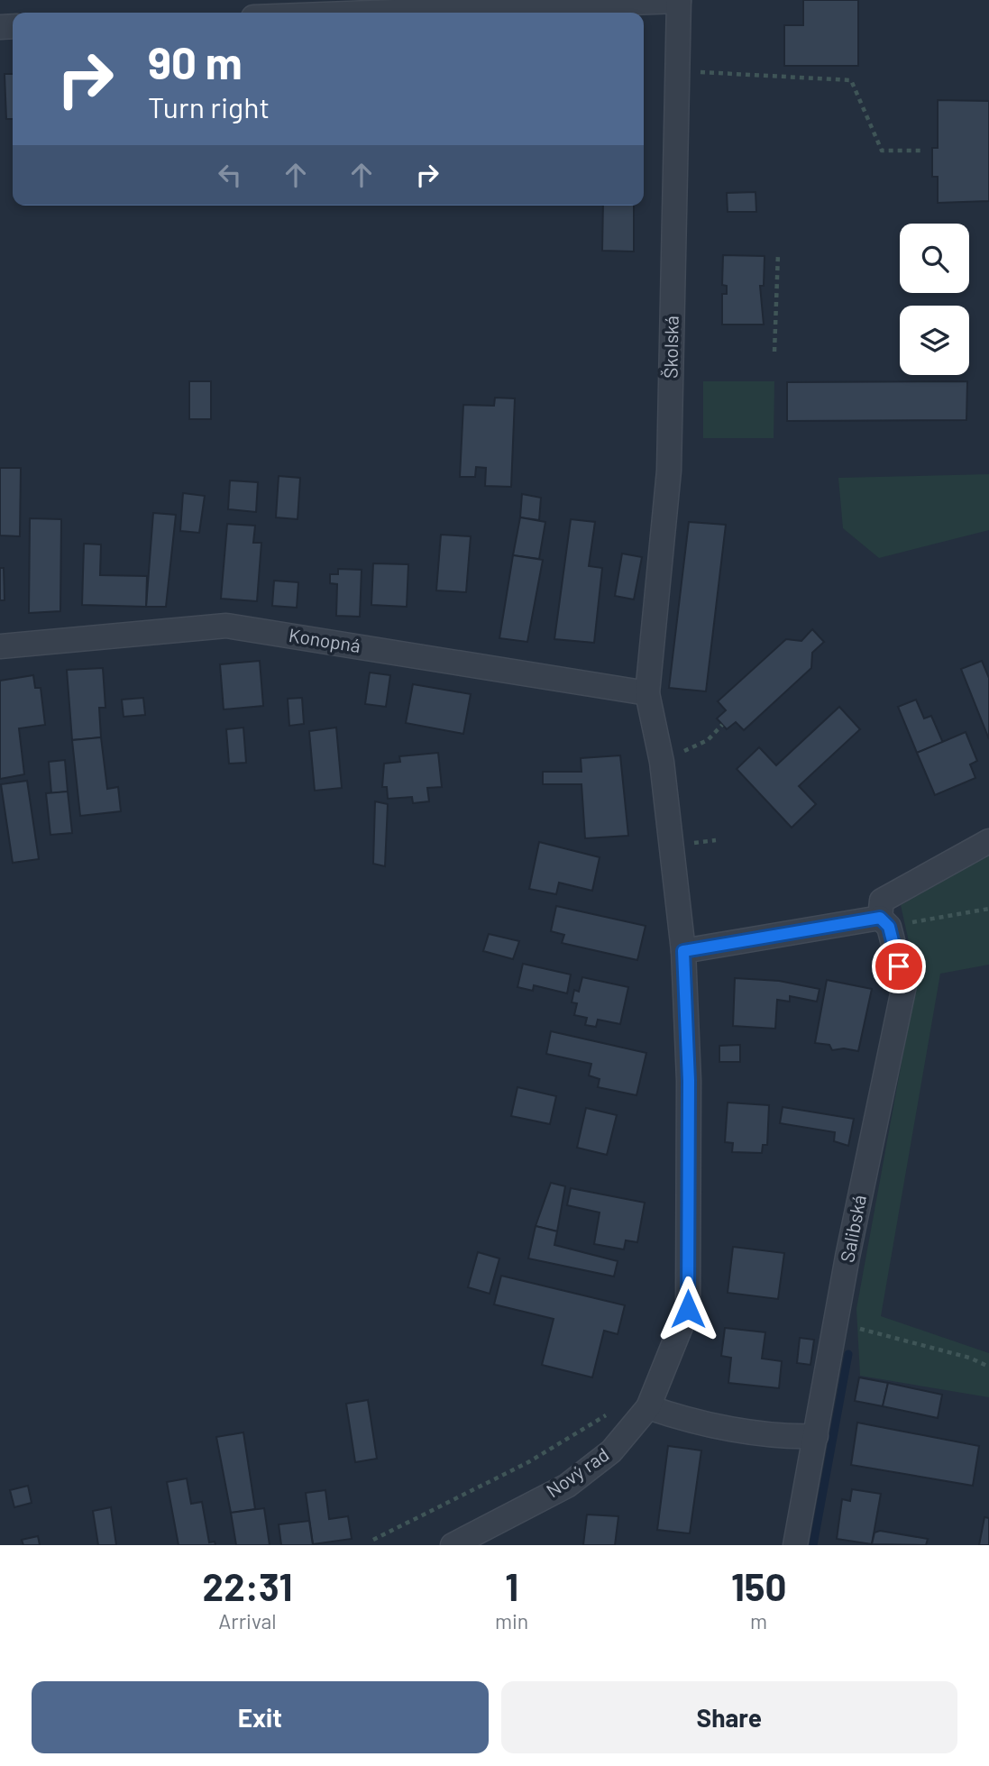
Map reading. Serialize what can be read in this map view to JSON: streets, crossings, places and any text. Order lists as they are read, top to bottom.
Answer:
{
  "streets": {
    "street": [
      "Školská",
      "Konopná",
      "Salibská",
      "Nový rad"
    ]
  },
  "crossings": [
    ["Školská", "Konopná"],
    ["Školská", "Nový rad"]
  ],
  "page": {
    "turn": ["90 m", "Turn right"],
    "eta": [
      "22:31",
      "Arrival",
      "1",
      "min",
      "150",
      "m"
    ],
    "buttons": ["Exit", "Share"]
  }
}
